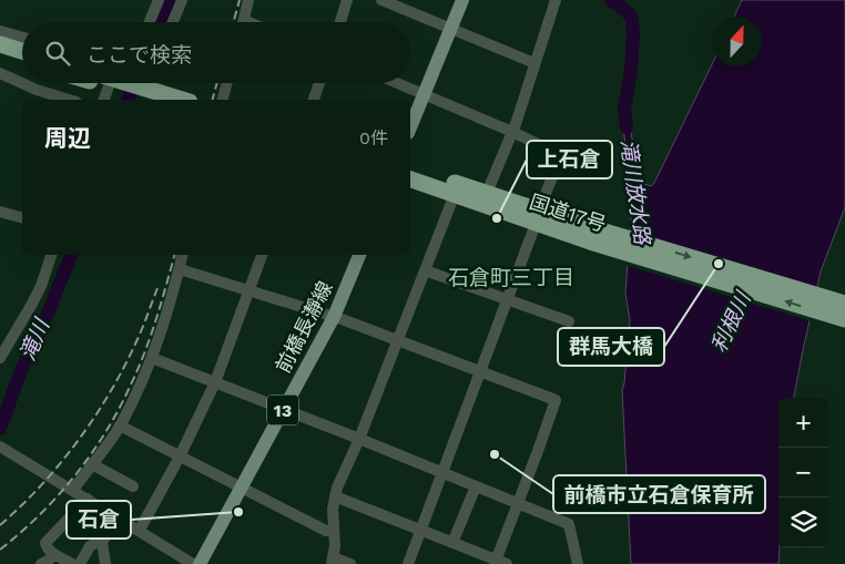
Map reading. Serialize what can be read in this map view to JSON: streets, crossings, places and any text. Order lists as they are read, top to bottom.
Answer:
{
  "streets": {
    "highway": ["国道17号"],
    "main road": ["前橋長瀞線", "13"]
  },
  "districts": ["石倉町三丁目"],
  "water": ["滝川放水路", "利根川", "滝川"],
  "places": [
    "上石倉",
    "群馬大橋",
    "前橋市立石倉保育所",
    "石倉"
  ],
  "north": "top",
  "page": {
    "search": "ここで検索",
    "heading": ["周辺", "0件"],
    "map_buttons": ["+", "−"]
  }
}
